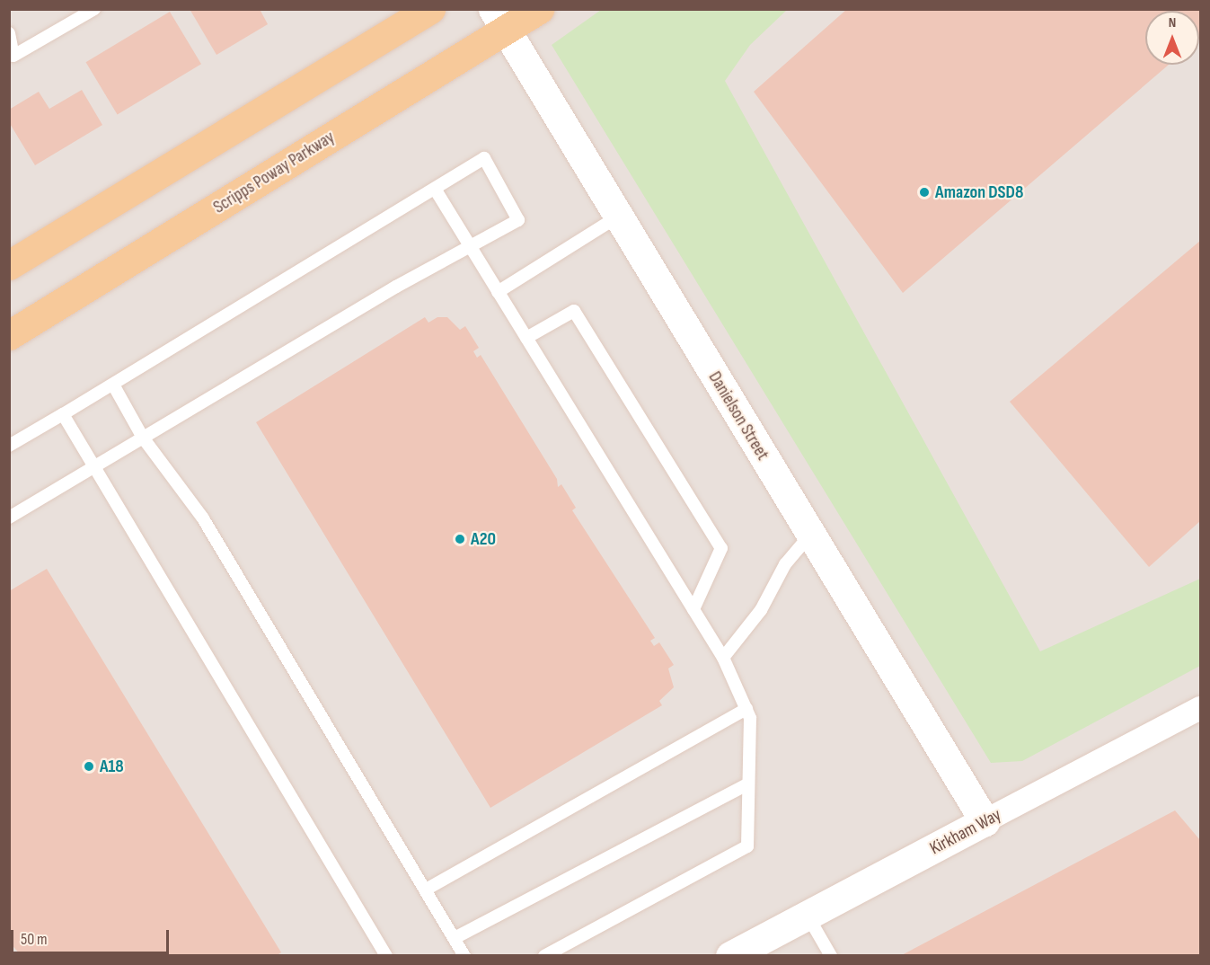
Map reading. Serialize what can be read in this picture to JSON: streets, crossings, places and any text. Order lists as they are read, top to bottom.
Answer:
{
  "streets": {
    "main road": ["Scripps Poway Parkway", "Danielson Street", "Kirkham Way"]
  },
  "crossings": [
    ["Scripps Poway Parkway", "Danielson Street"],
    ["Danielson Street", "Kirkham Way"]
  ],
  "places": ["Amazon DSD8", "A20", "A18"],
  "scale_bar": "50 m",
  "north": "top"
}
